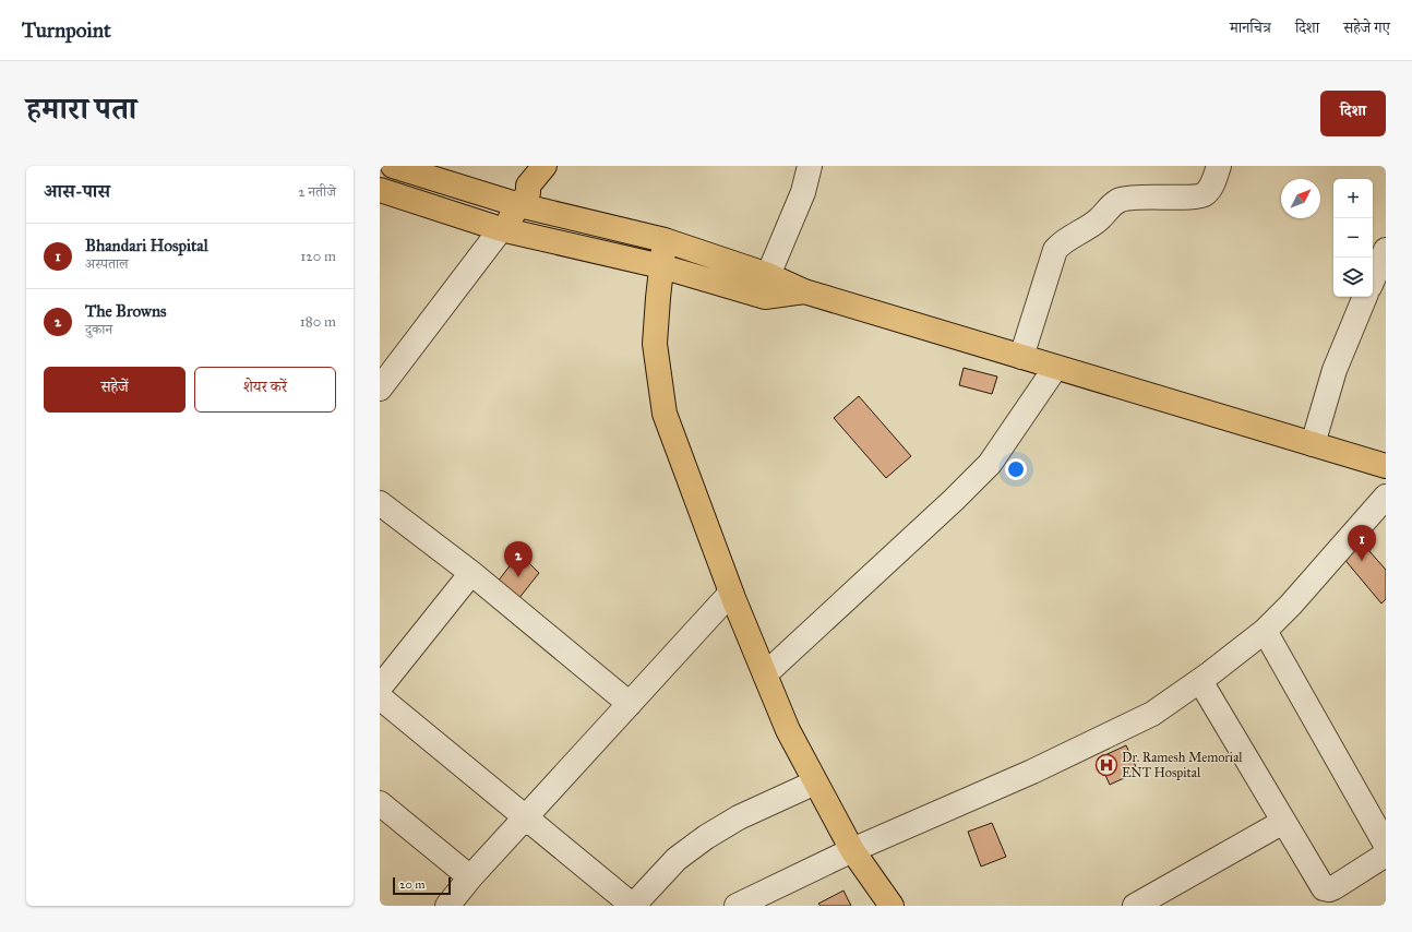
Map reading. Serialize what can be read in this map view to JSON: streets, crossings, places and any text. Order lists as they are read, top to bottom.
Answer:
{
  "places": {
    "hospital": ["Dr. Ramesh Memorial ENT Hospital"]
  },
  "scale_bar": "20 m",
  "north": "top right",
  "page": {
    "header": "Turnpoint",
    "nav": ["मानचित्र", "दिशा", "सहेजे गए"],
    "title": "हमारा पता",
    "buttons": [
      "दिशा",
      ["सहेजें", "शेयर करें"]
    ],
    "heading": ["आस-पास", "2 नतीजे"],
    "map_buttons": ["+", "−"],
    "list": [
      {
        "mark": "1",
        "name": "Bhandari Hospital",
        "note": "अस्पताल",
        "value": "120 m"
      },
      {
        "mark": "2",
        "name": "The Browns",
        "note": "दुकान",
        "value": "180 m"
      }
    ],
    "pins": ["1", "2"],
    "scale": "20 m"
  }
}
